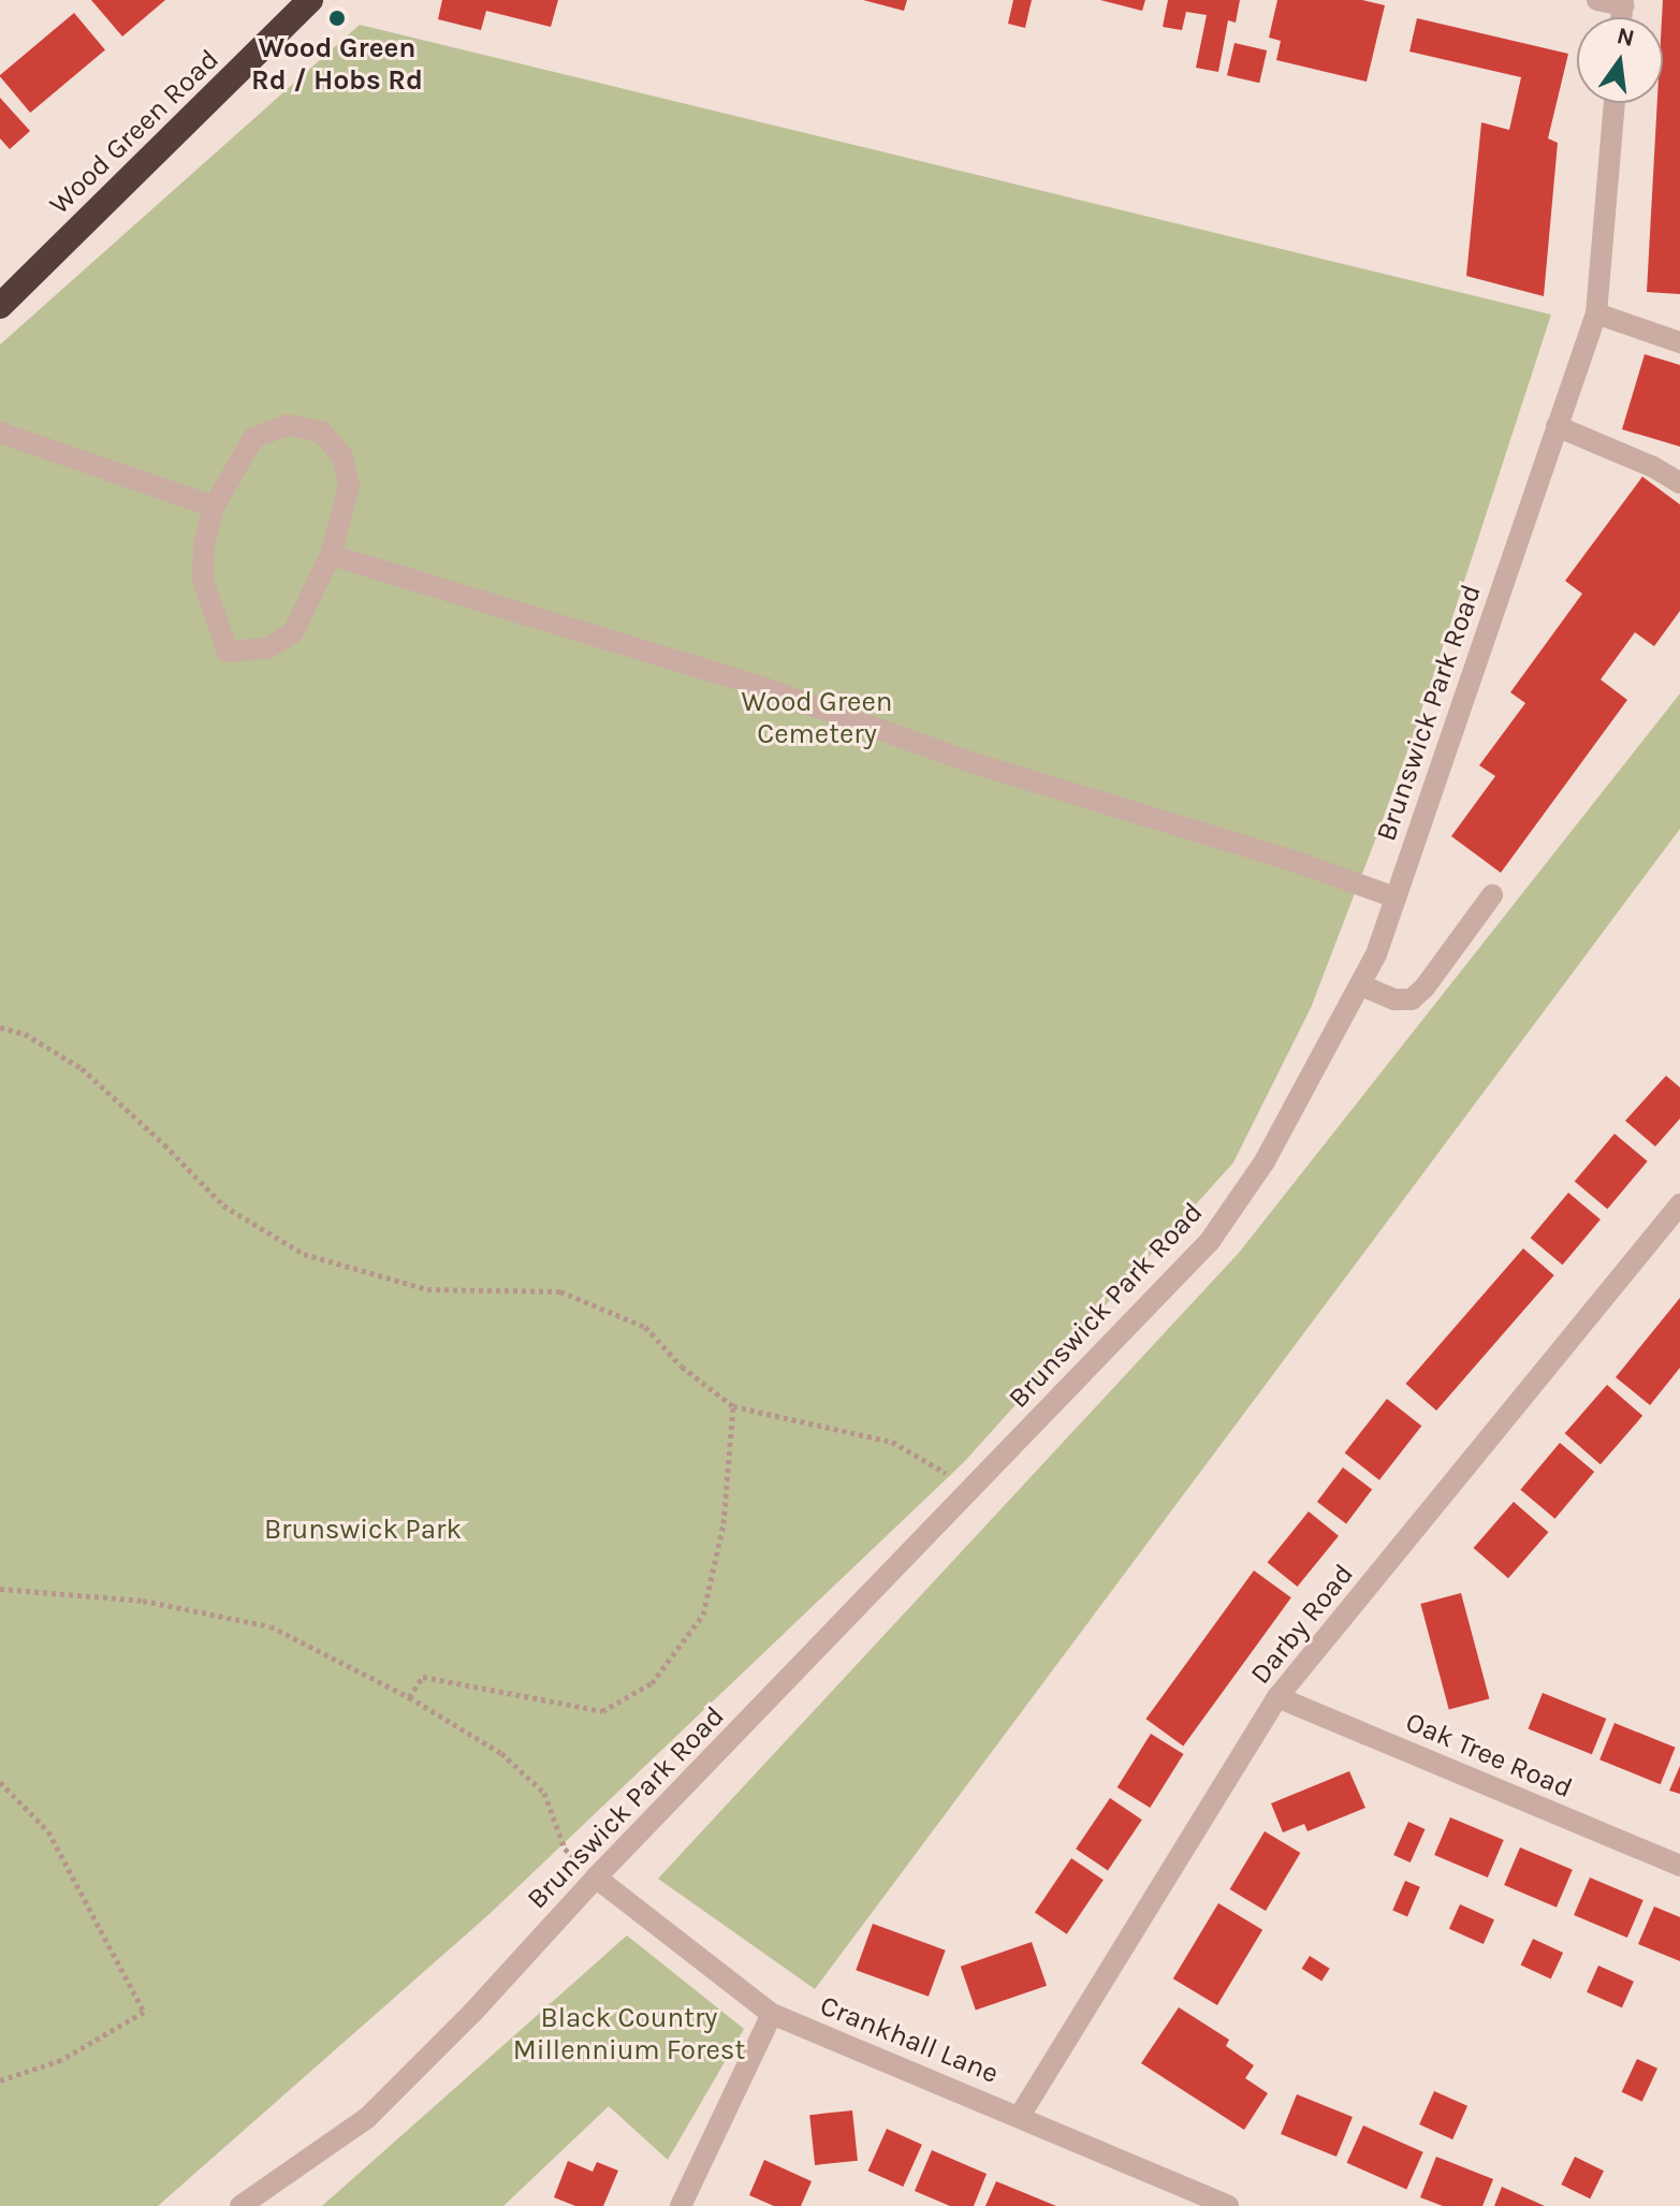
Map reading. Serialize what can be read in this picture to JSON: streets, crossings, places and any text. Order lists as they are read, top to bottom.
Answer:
{
  "streets": {
    "highway": ["Wood Green Road"],
    "street": [
      "Brunswick Park Road",
      "Darby Road",
      "Oak Tree Road",
      "Crankhall Lane"
    ]
  },
  "crossings": [
    ["Brunswick Park Road", "Crankhall Lane"],
    ["Darby Road", "Oak Tree Road"],
    ["Darby Road", "Crankhall Lane"]
  ],
  "parks": ["Wood Green Cemetery", "Brunswick Park", "Black Country Millennium Forest"],
  "places": ["Wood Green Rd / Hobs Rd"],
  "north": "top"
}
